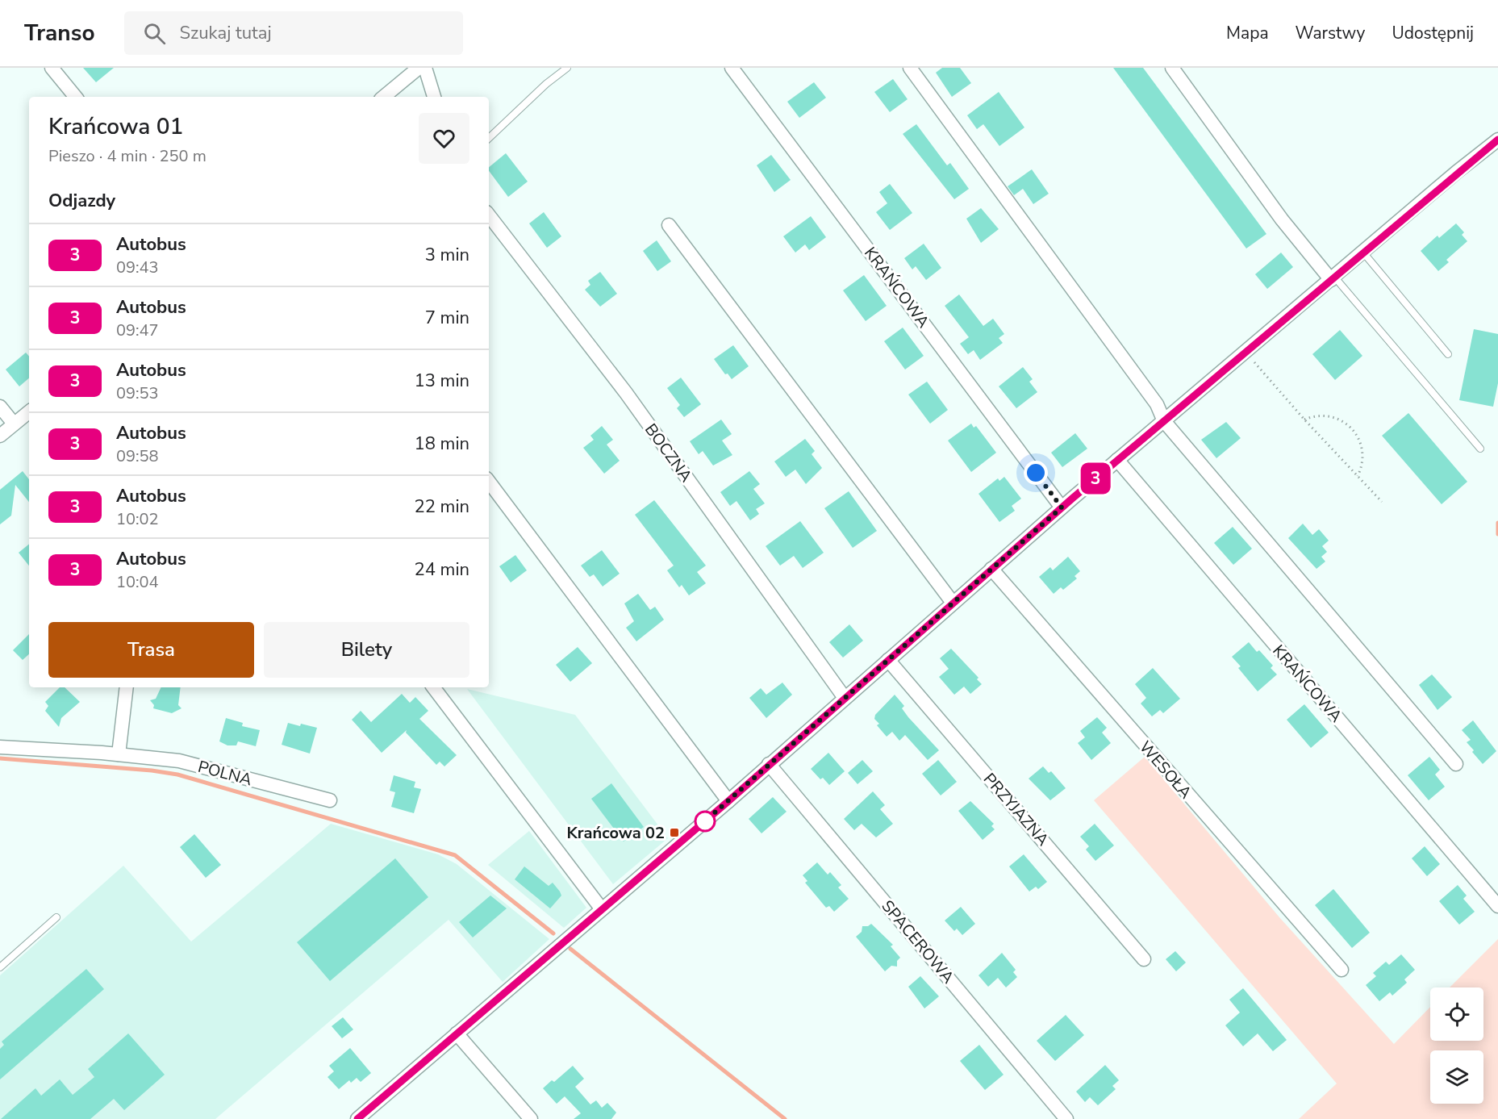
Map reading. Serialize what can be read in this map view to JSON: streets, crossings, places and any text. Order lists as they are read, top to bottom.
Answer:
{
  "streets": {
    "street": [
      "KRAŃCOWA",
      "BOCZNA",
      "WESOŁA",
      "POLNA",
      "PRZYJAZNA",
      "SPACEROWA"
    ]
  },
  "places": {
    "transit": ["Krańcowa 02"]
  },
  "lines": ["bus line 3"],
  "page": {
    "header": "Transo",
    "search": "Szukaj tutaj",
    "nav": ["Mapa", "Warstwy", "Udostępnij"],
    "on_map": "3",
    "heading": [
      ["Krańcowa 01", "Pieszo · 4 min · 250 m"],
      "Odjazdy"
    ],
    "list": [
      {
        "mark": "3",
        "name": "Autobus",
        "note": "09:43",
        "value": "3 min"
      },
      {
        "mark": "3",
        "name": "Autobus",
        "note": "09:47",
        "value": "7 min"
      },
      {
        "mark": "3",
        "name": "Autobus",
        "note": "09:53",
        "value": "13 min"
      },
      {
        "mark": "3",
        "name": "Autobus",
        "note": "09:58",
        "value": "18 min"
      },
      {
        "mark": "3",
        "name": "Autobus",
        "note": "10:02",
        "value": "22 min"
      },
      {
        "mark": "3",
        "name": "Autobus",
        "note": "10:04",
        "value": "24 min"
      }
    ],
    "buttons": ["Trasa", "Bilety"]
  }
}
